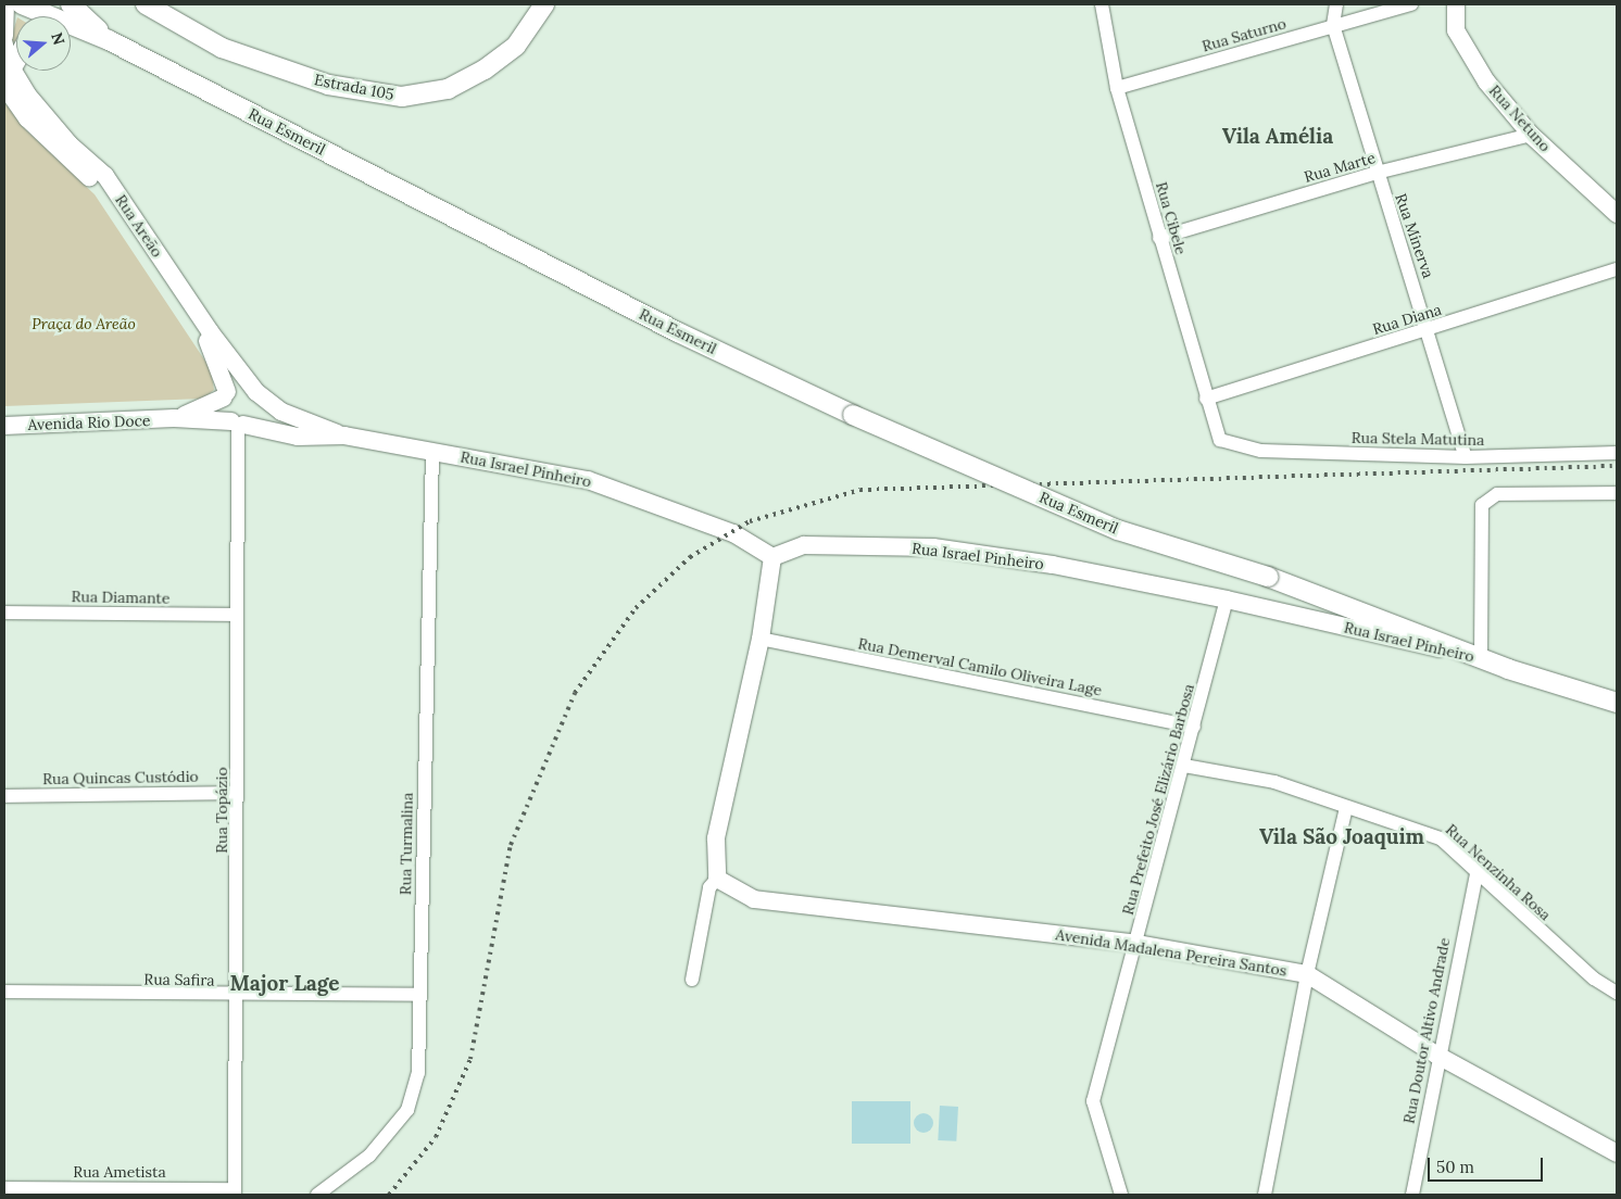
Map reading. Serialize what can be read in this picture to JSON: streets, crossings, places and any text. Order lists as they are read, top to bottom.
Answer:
{
  "streets": {
    "main road": ["Estrada 105", "Rua Esmeril", "Rua Israel Pinheiro"],
    "street": [
      "Rua Saturno",
      "Rua Netuno",
      "Rua Marte",
      "Rua Cibele",
      "Rua Areão",
      "Rua Minerva",
      "Rua Diana",
      "Avenida Rio Doce",
      "Rua Stela Matutina",
      "Rua Diamante",
      "Rua Demerval Camilo Oliveira Lage",
      "Rua Quincas Custódio",
      "Rua Prefeito José Elizário Barbosa",
      "Rua Topázio",
      "Rua Turmalina",
      "Rua Nenzinha Rosa",
      "Avenida Madalena Pereira Santos",
      "Rua Safira",
      "Rua Doutor Altivo Andrade",
      "Rua Ametista"
    ]
  },
  "crossings": [
    ["Rua Saturno", "Rua Cibele"],
    ["Rua Saturno", "Rua Minerva"],
    ["Rua Netuno", "Rua Marte"],
    ["Rua Esmeril", "Rua Israel Pinheiro"],
    ["Rua Marte", "Rua Cibele"],
    ["Rua Marte", "Rua Minerva"],
    ["Rua Cibele", "Rua Diana"],
    ["Rua Cibele", "Rua Stela Matutina"],
    ["Rua Areão", "Avenida Rio Doce"],
    ["Rua Areão", "Rua Israel Pinheiro"],
    ["Rua Areão", "Rua Topázio"],
    ["Rua Minerva", "Rua Diana"],
    ["Rua Minerva", "Rua Stela Matutina"],
    ["Avenida Rio Doce", "Rua Israel Pinheiro"],
    ["Avenida Rio Doce", "Rua Topázio"],
    ["Rua Israel Pinheiro", "Rua Prefeito José Elizário Barbosa"],
    ["Rua Israel Pinheiro", "Rua Topázio"],
    ["Rua Israel Pinheiro", "Rua Turmalina"],
    ["Rua Diamante", "Rua Topázio"],
    ["Rua Demerval Camilo Oliveira Lage", "Rua Prefeito José Elizário Barbosa"],
    ["Rua Quincas Custódio", "Rua Topázio"],
    ["Rua Prefeito José Elizário Barbosa", "Rua Nenzinha Rosa"],
    ["Rua Prefeito José Elizário Barbosa", "Avenida Madalena Pereira Santos"],
    ["Rua Topázio", "Rua Safira"],
    ["Rua Topázio", "Rua Ametista"],
    ["Rua Turmalina", "Rua Safira"],
    ["Rua Nenzinha Rosa", "Rua Doutor Altivo Andrade"],
    ["Avenida Madalena Pereira Santos", "Rua Doutor Altivo Andrade"]
  ],
  "districts": ["Vila Amélia", "Vila São Joaquim", "Major Lage"],
  "parks": ["Praça do Areão"],
  "scale_bar": "50 m",
  "north": "right"
}
